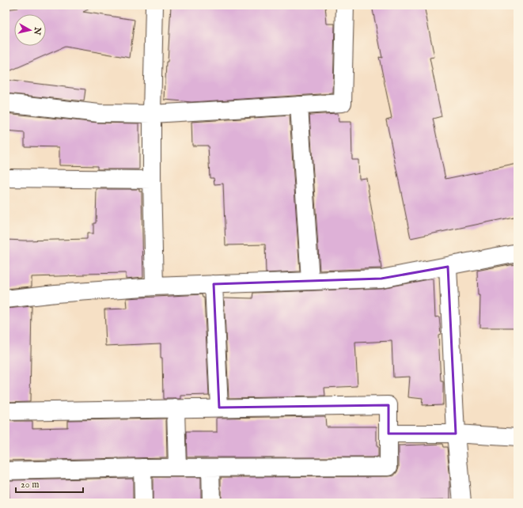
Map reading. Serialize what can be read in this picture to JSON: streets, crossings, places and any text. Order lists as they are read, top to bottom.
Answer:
{
  "scale_bar": "20 m",
  "north": "right"
}
